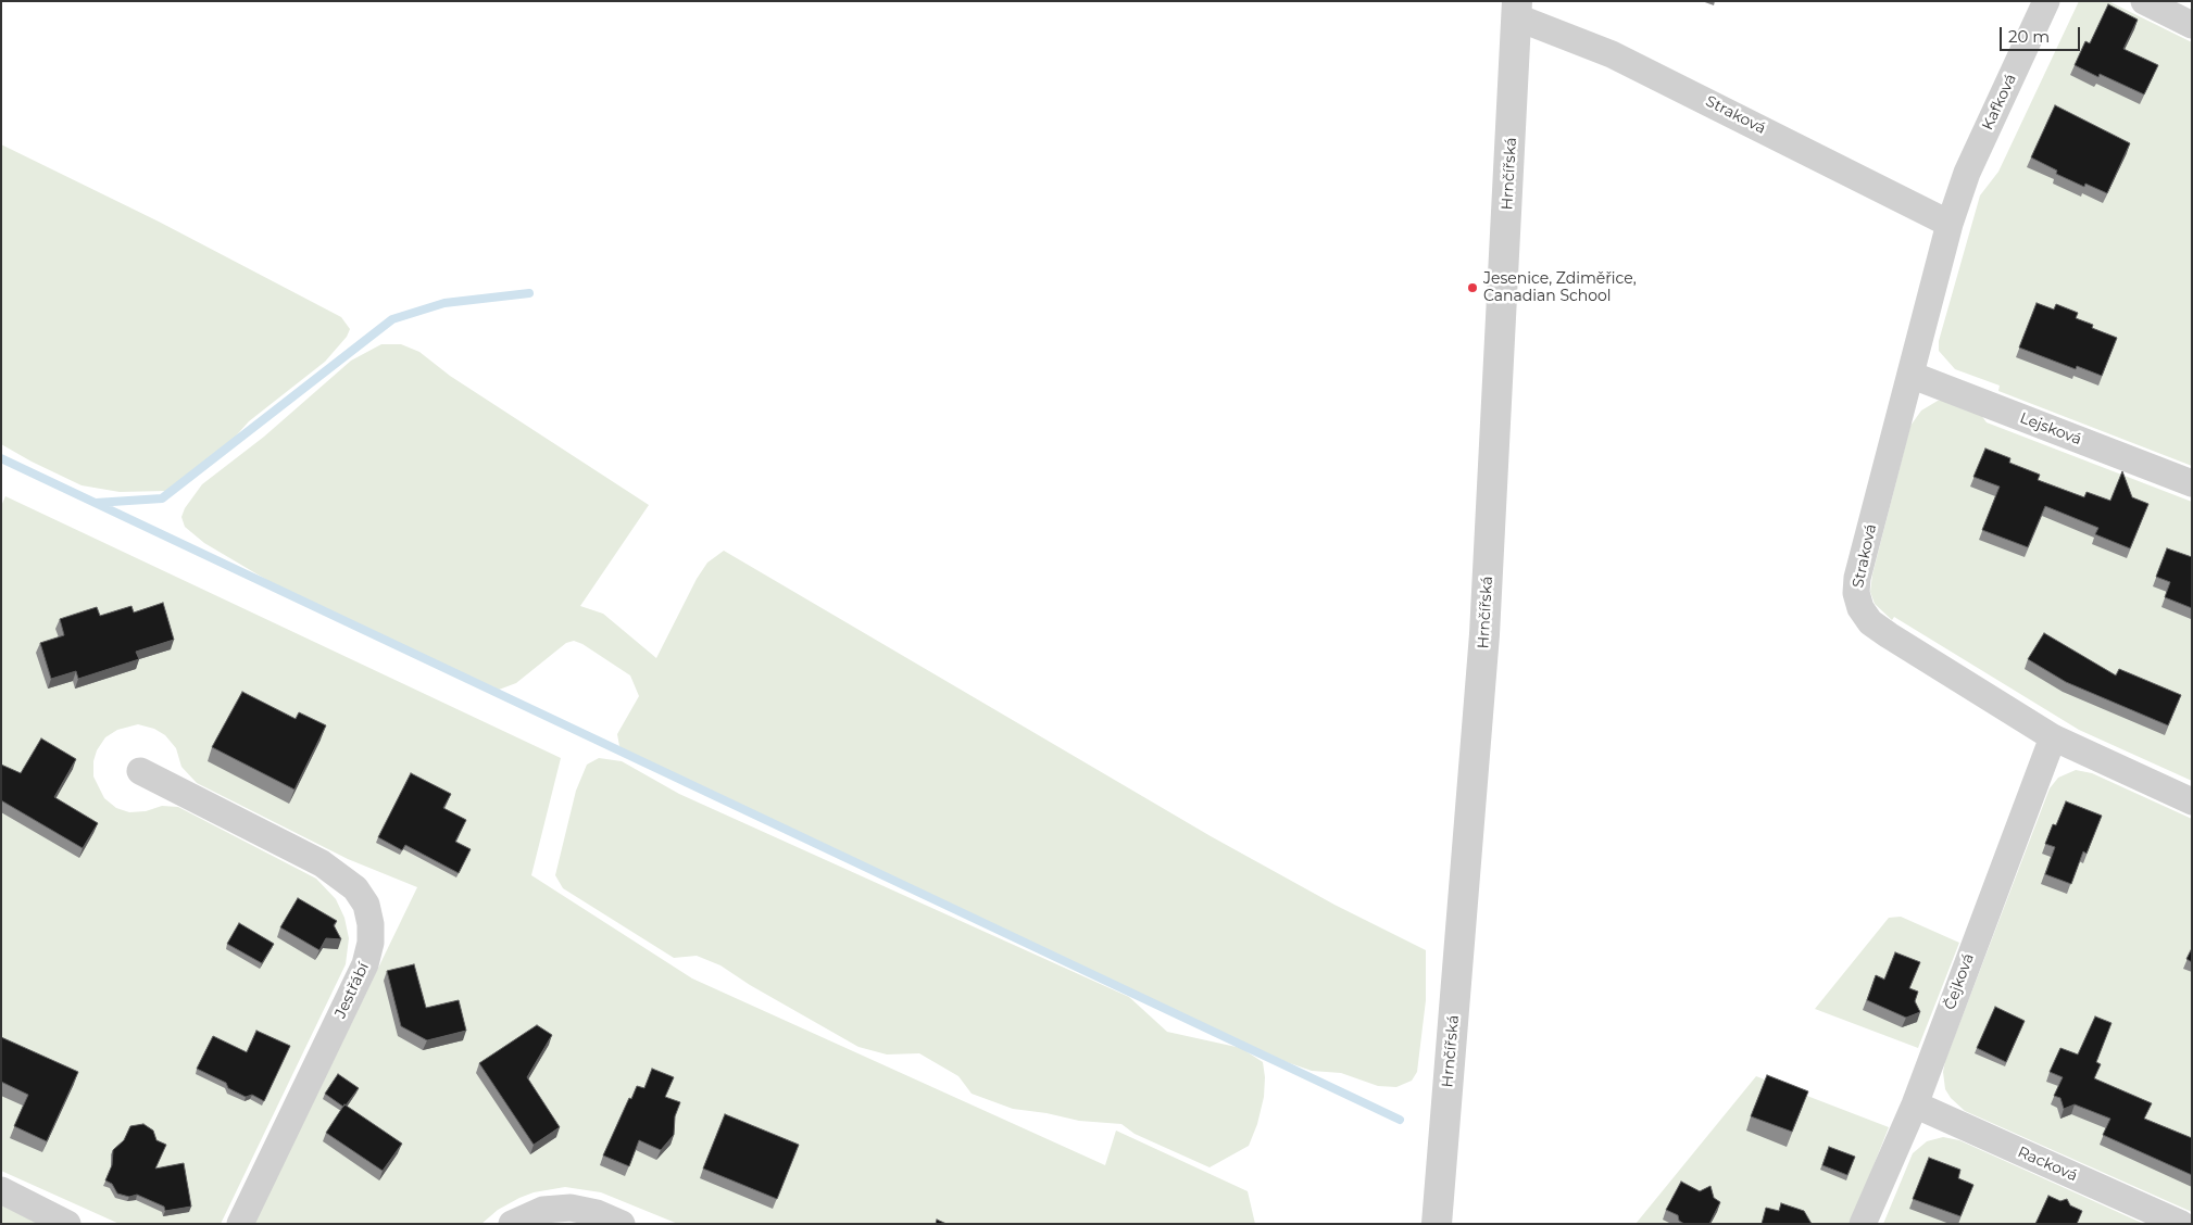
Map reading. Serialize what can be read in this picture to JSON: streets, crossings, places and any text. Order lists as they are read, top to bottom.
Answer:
{
  "streets": {
    "street": [
      "Kafková",
      "Straková",
      "Hrnčířská",
      "Lejsková",
      "Čejková",
      "Jestřábí",
      "Racková"
    ]
  },
  "crossings": [
    ["Kafková", "Straková"],
    ["Straková", "Hrnčířská"],
    ["Straková", "Lejsková"],
    ["Straková", "Čejková"],
    ["Čejková", "Racková"]
  ],
  "places": ["Jesenice, Zdiměřice, Canadian School"],
  "scale_bar": "20 m"
}
